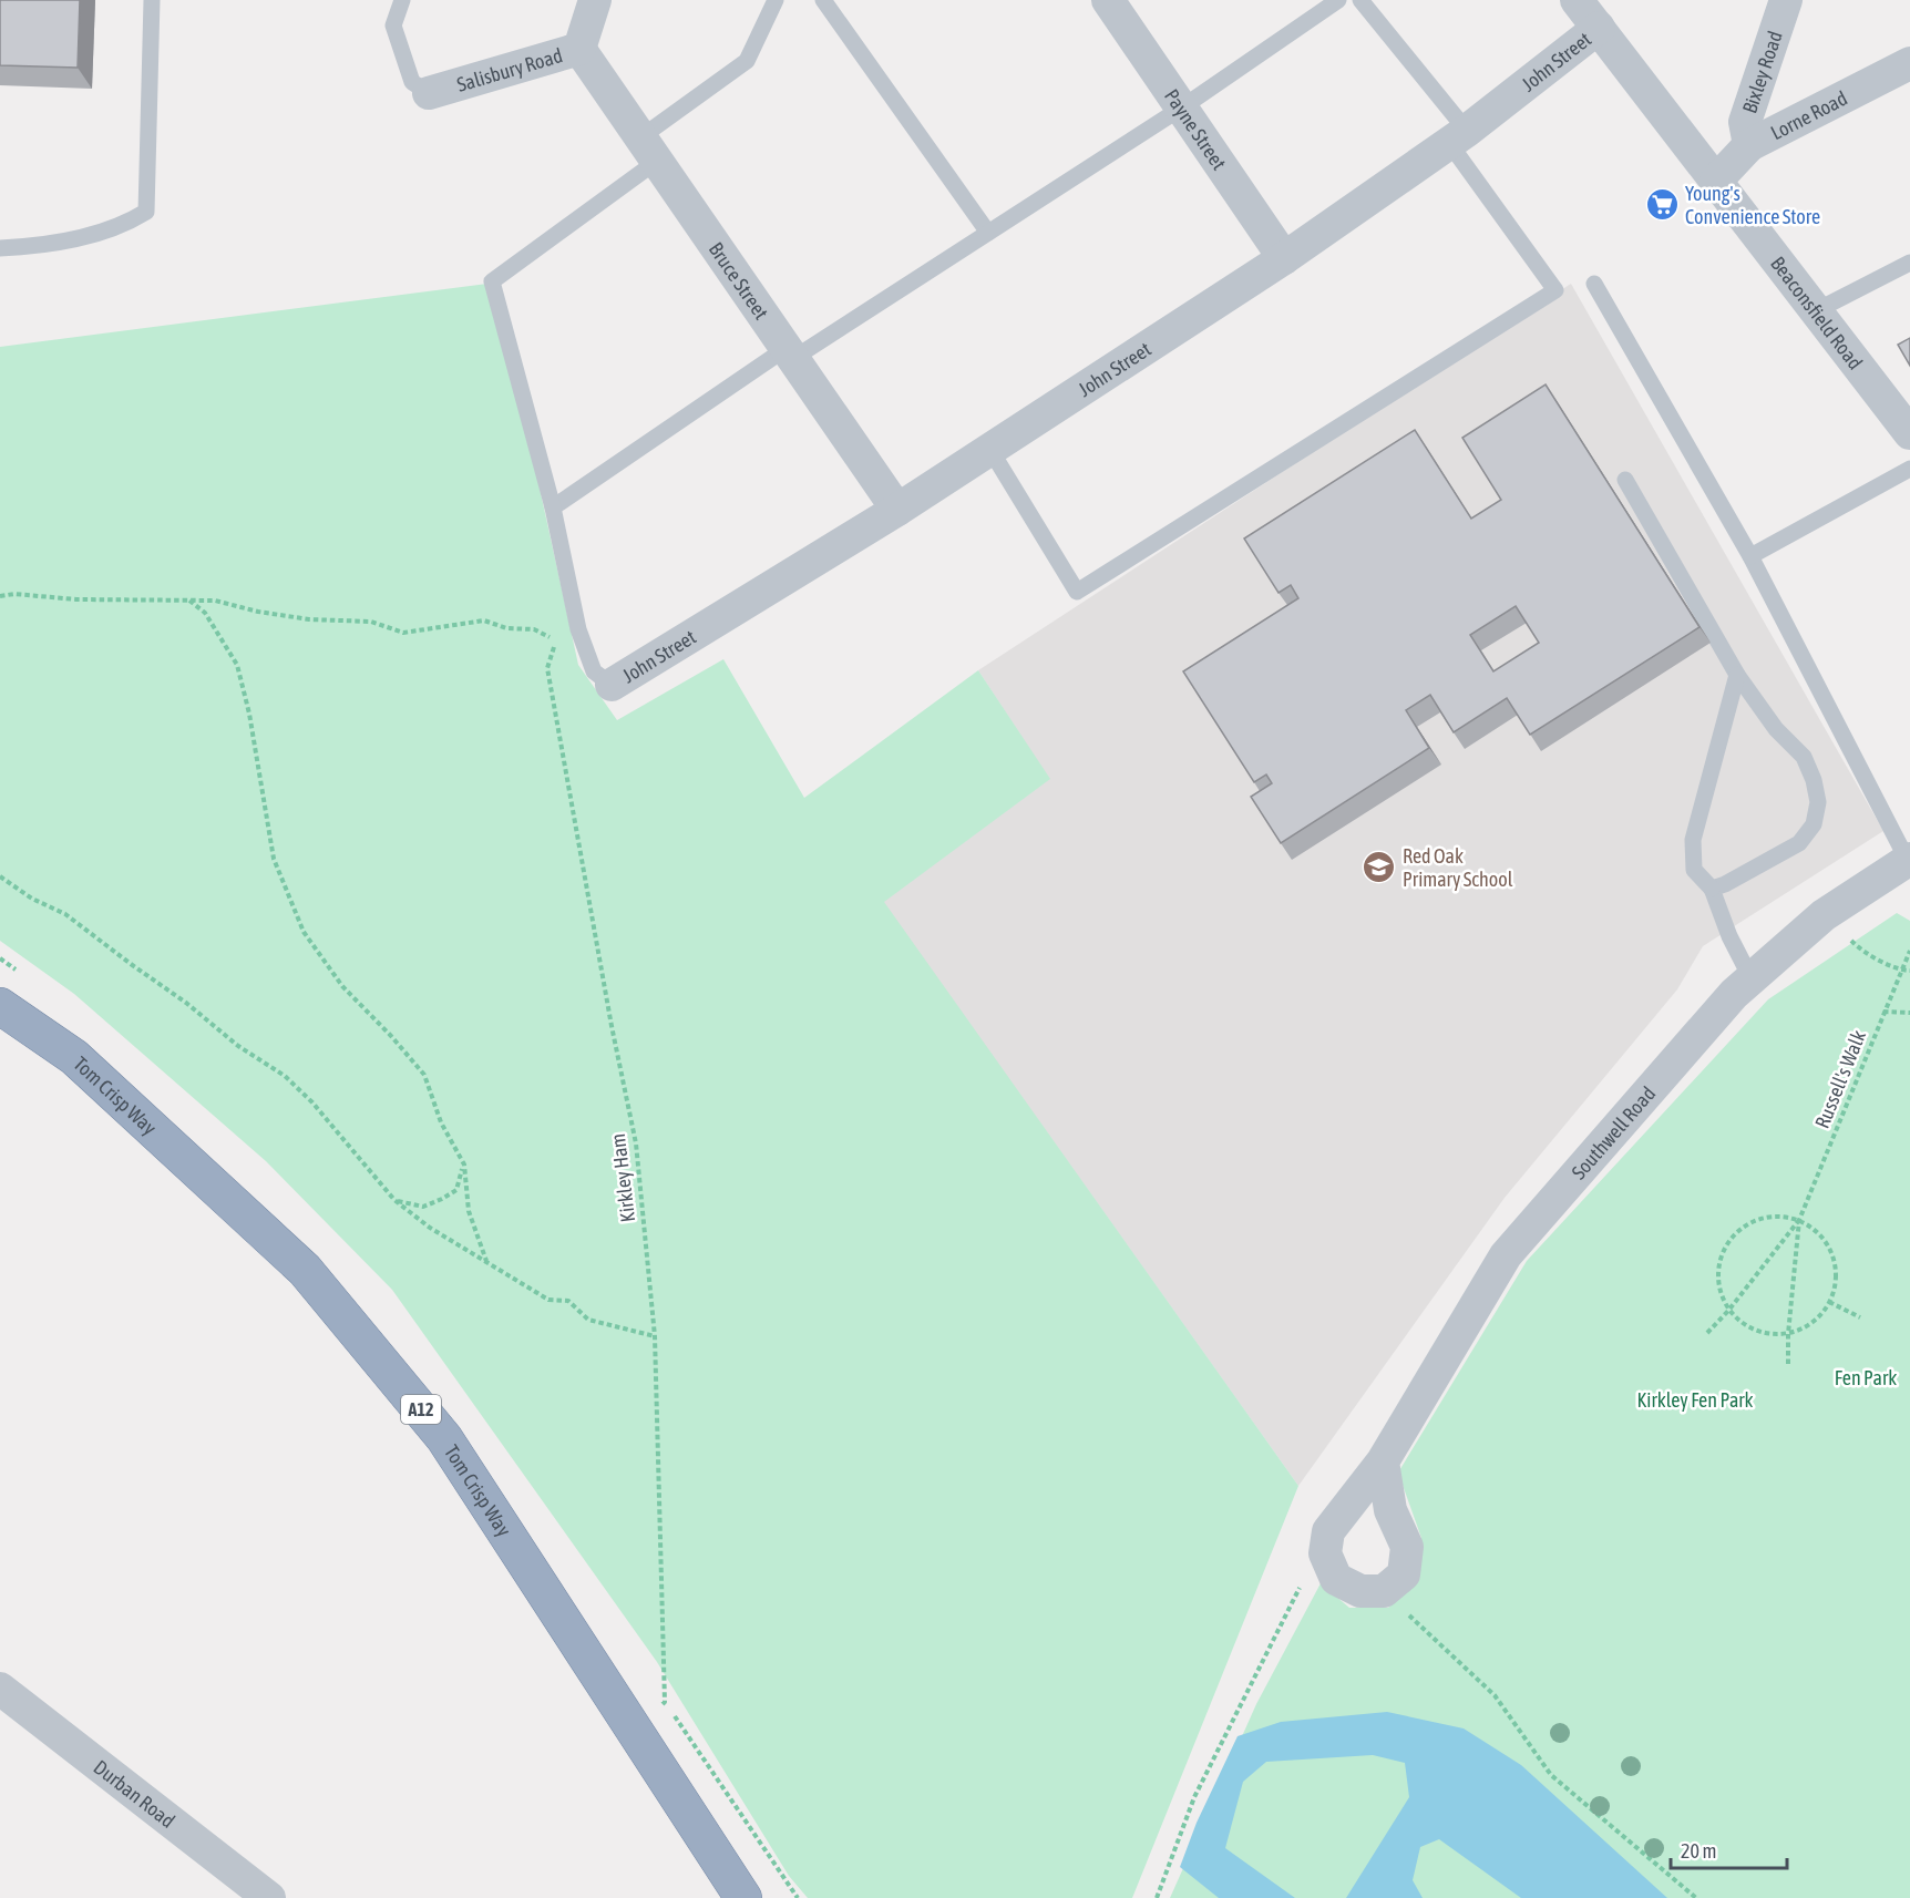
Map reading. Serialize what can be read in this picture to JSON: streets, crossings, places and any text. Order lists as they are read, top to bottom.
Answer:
{
  "streets": {
    "highway": ["Tom Crisp Way", "A12"],
    "street": [
      "John Street",
      "Salisbury Road",
      "Bixley Road",
      "Lorne Road",
      "Payne Street",
      "Bruce Street",
      "Beaconsfield Road",
      "Southwell Road",
      "Durban Road"
    ],
    "path": ["Russell's Walk", "Kirkley Ham"]
  },
  "crossings": [
    ["John Street", "Payne Street"],
    ["John Street", "Bruce Street"],
    ["John Street", "Beaconsfield Road"],
    ["Salisbury Road", "Bruce Street"],
    ["Bixley Road", "Lorne Road"],
    ["Lorne Road", "Beaconsfield Road"],
    ["Tom Crisp Way", "Kirkley Ham"]
  ],
  "parks": ["Fen Park", "Kirkley Fen Park"],
  "places": {
    "supermarket": ["Young's Convenience Store"],
    "school or university": ["Red Oak Primary School"]
  },
  "scale_bar": "20 m"
}
